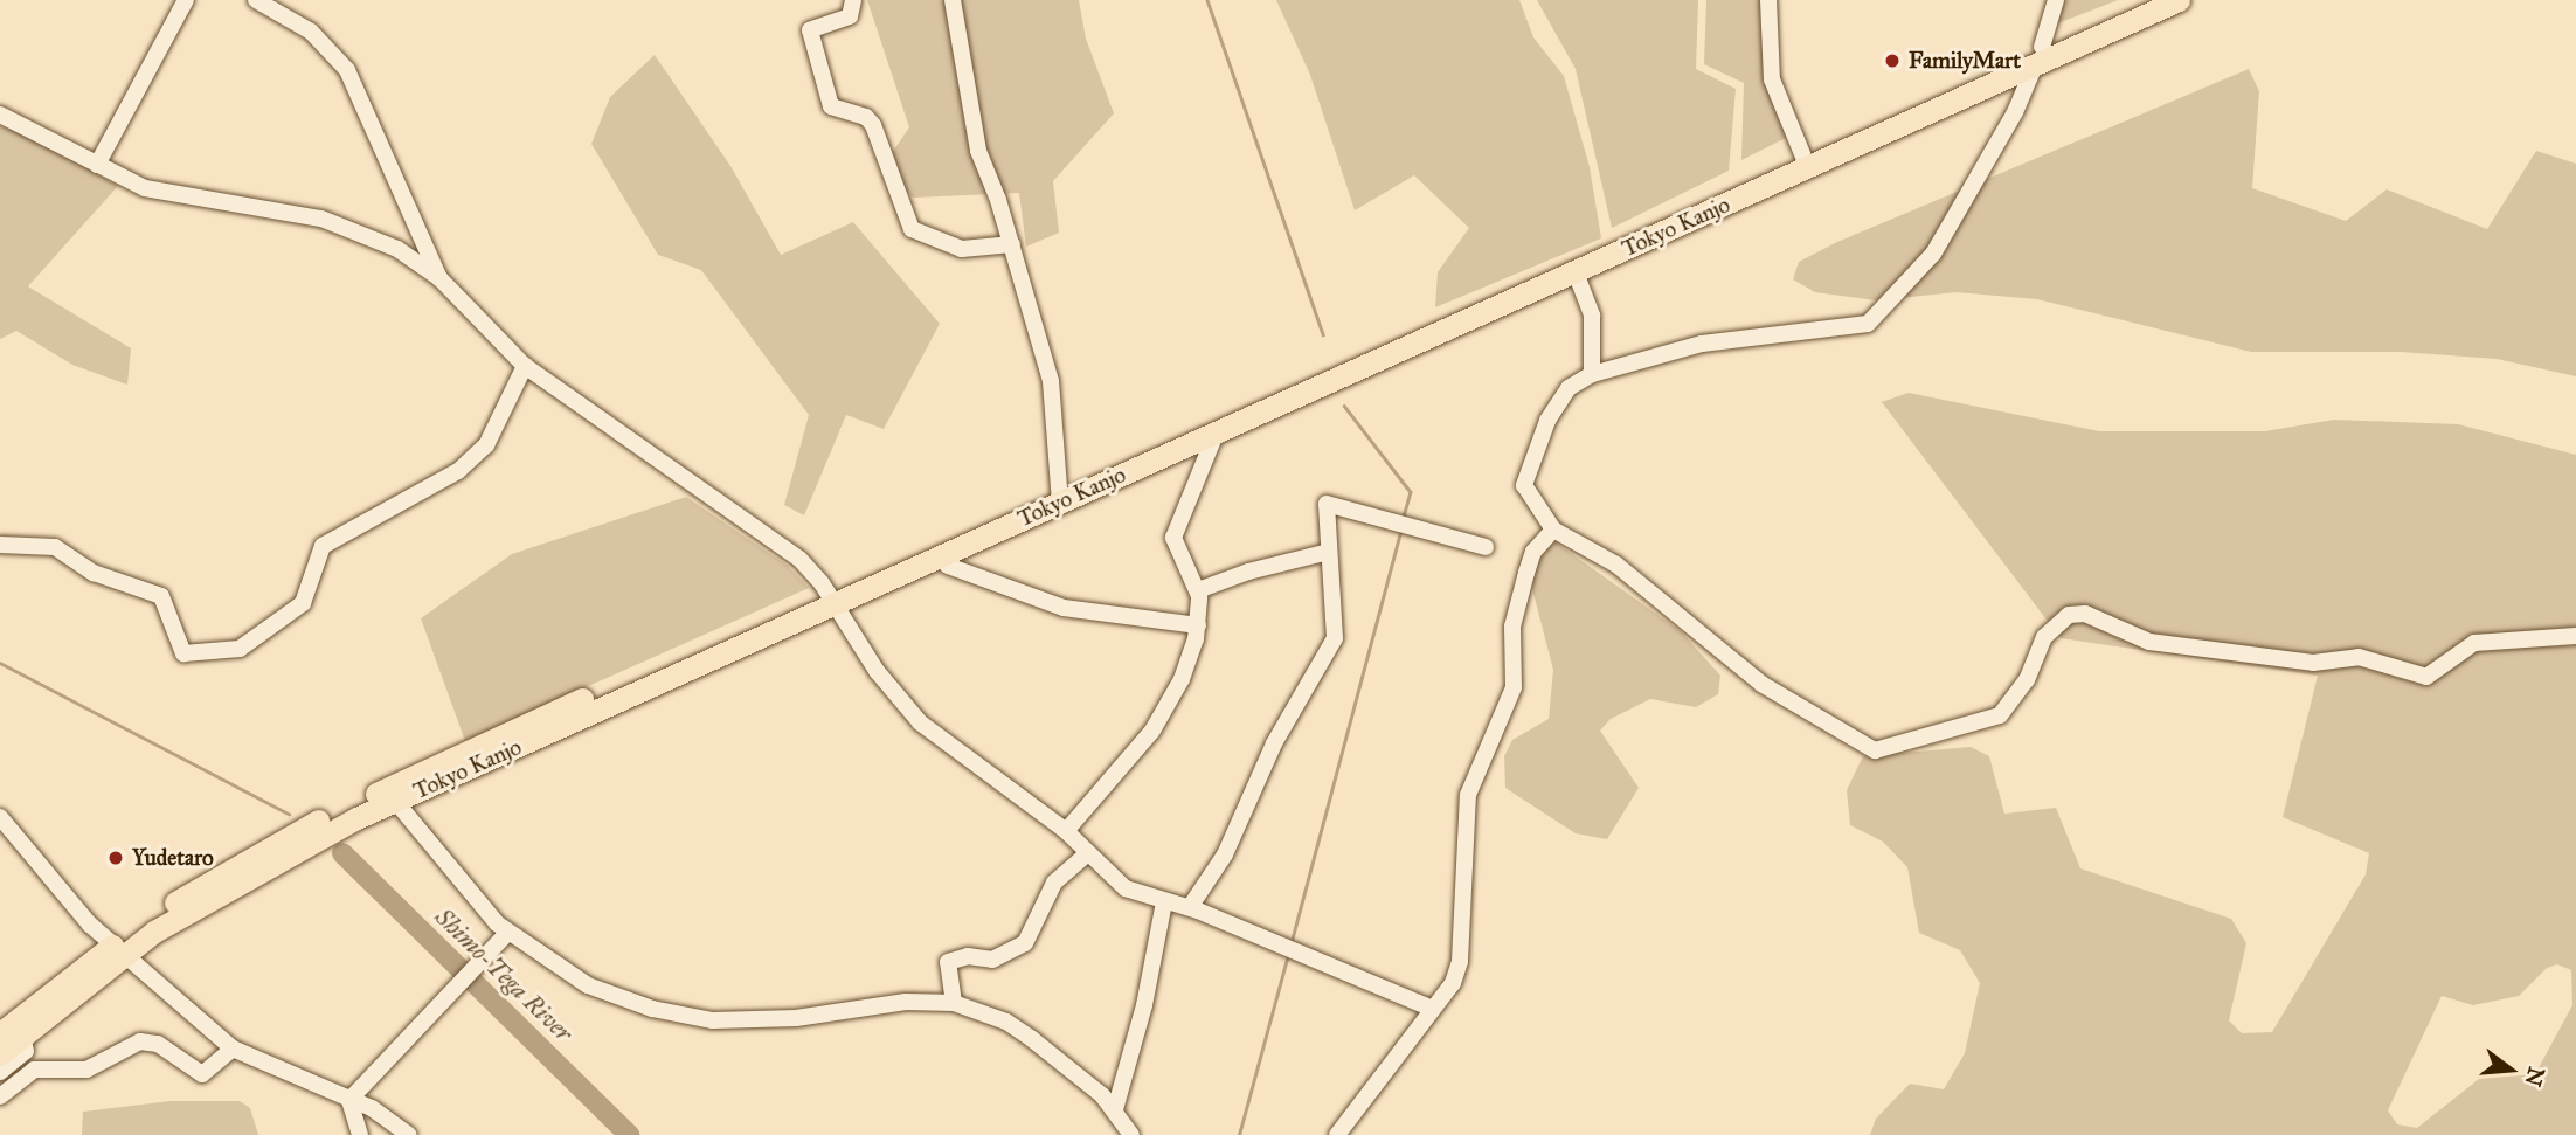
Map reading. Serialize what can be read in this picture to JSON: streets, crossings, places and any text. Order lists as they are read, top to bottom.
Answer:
{
  "streets": {
    "highway": ["Tokyo Kanjo"]
  },
  "water": ["Shimo-Tega River"],
  "places": ["FamilyMart", "Yudetaro"],
  "north": "right"
}
